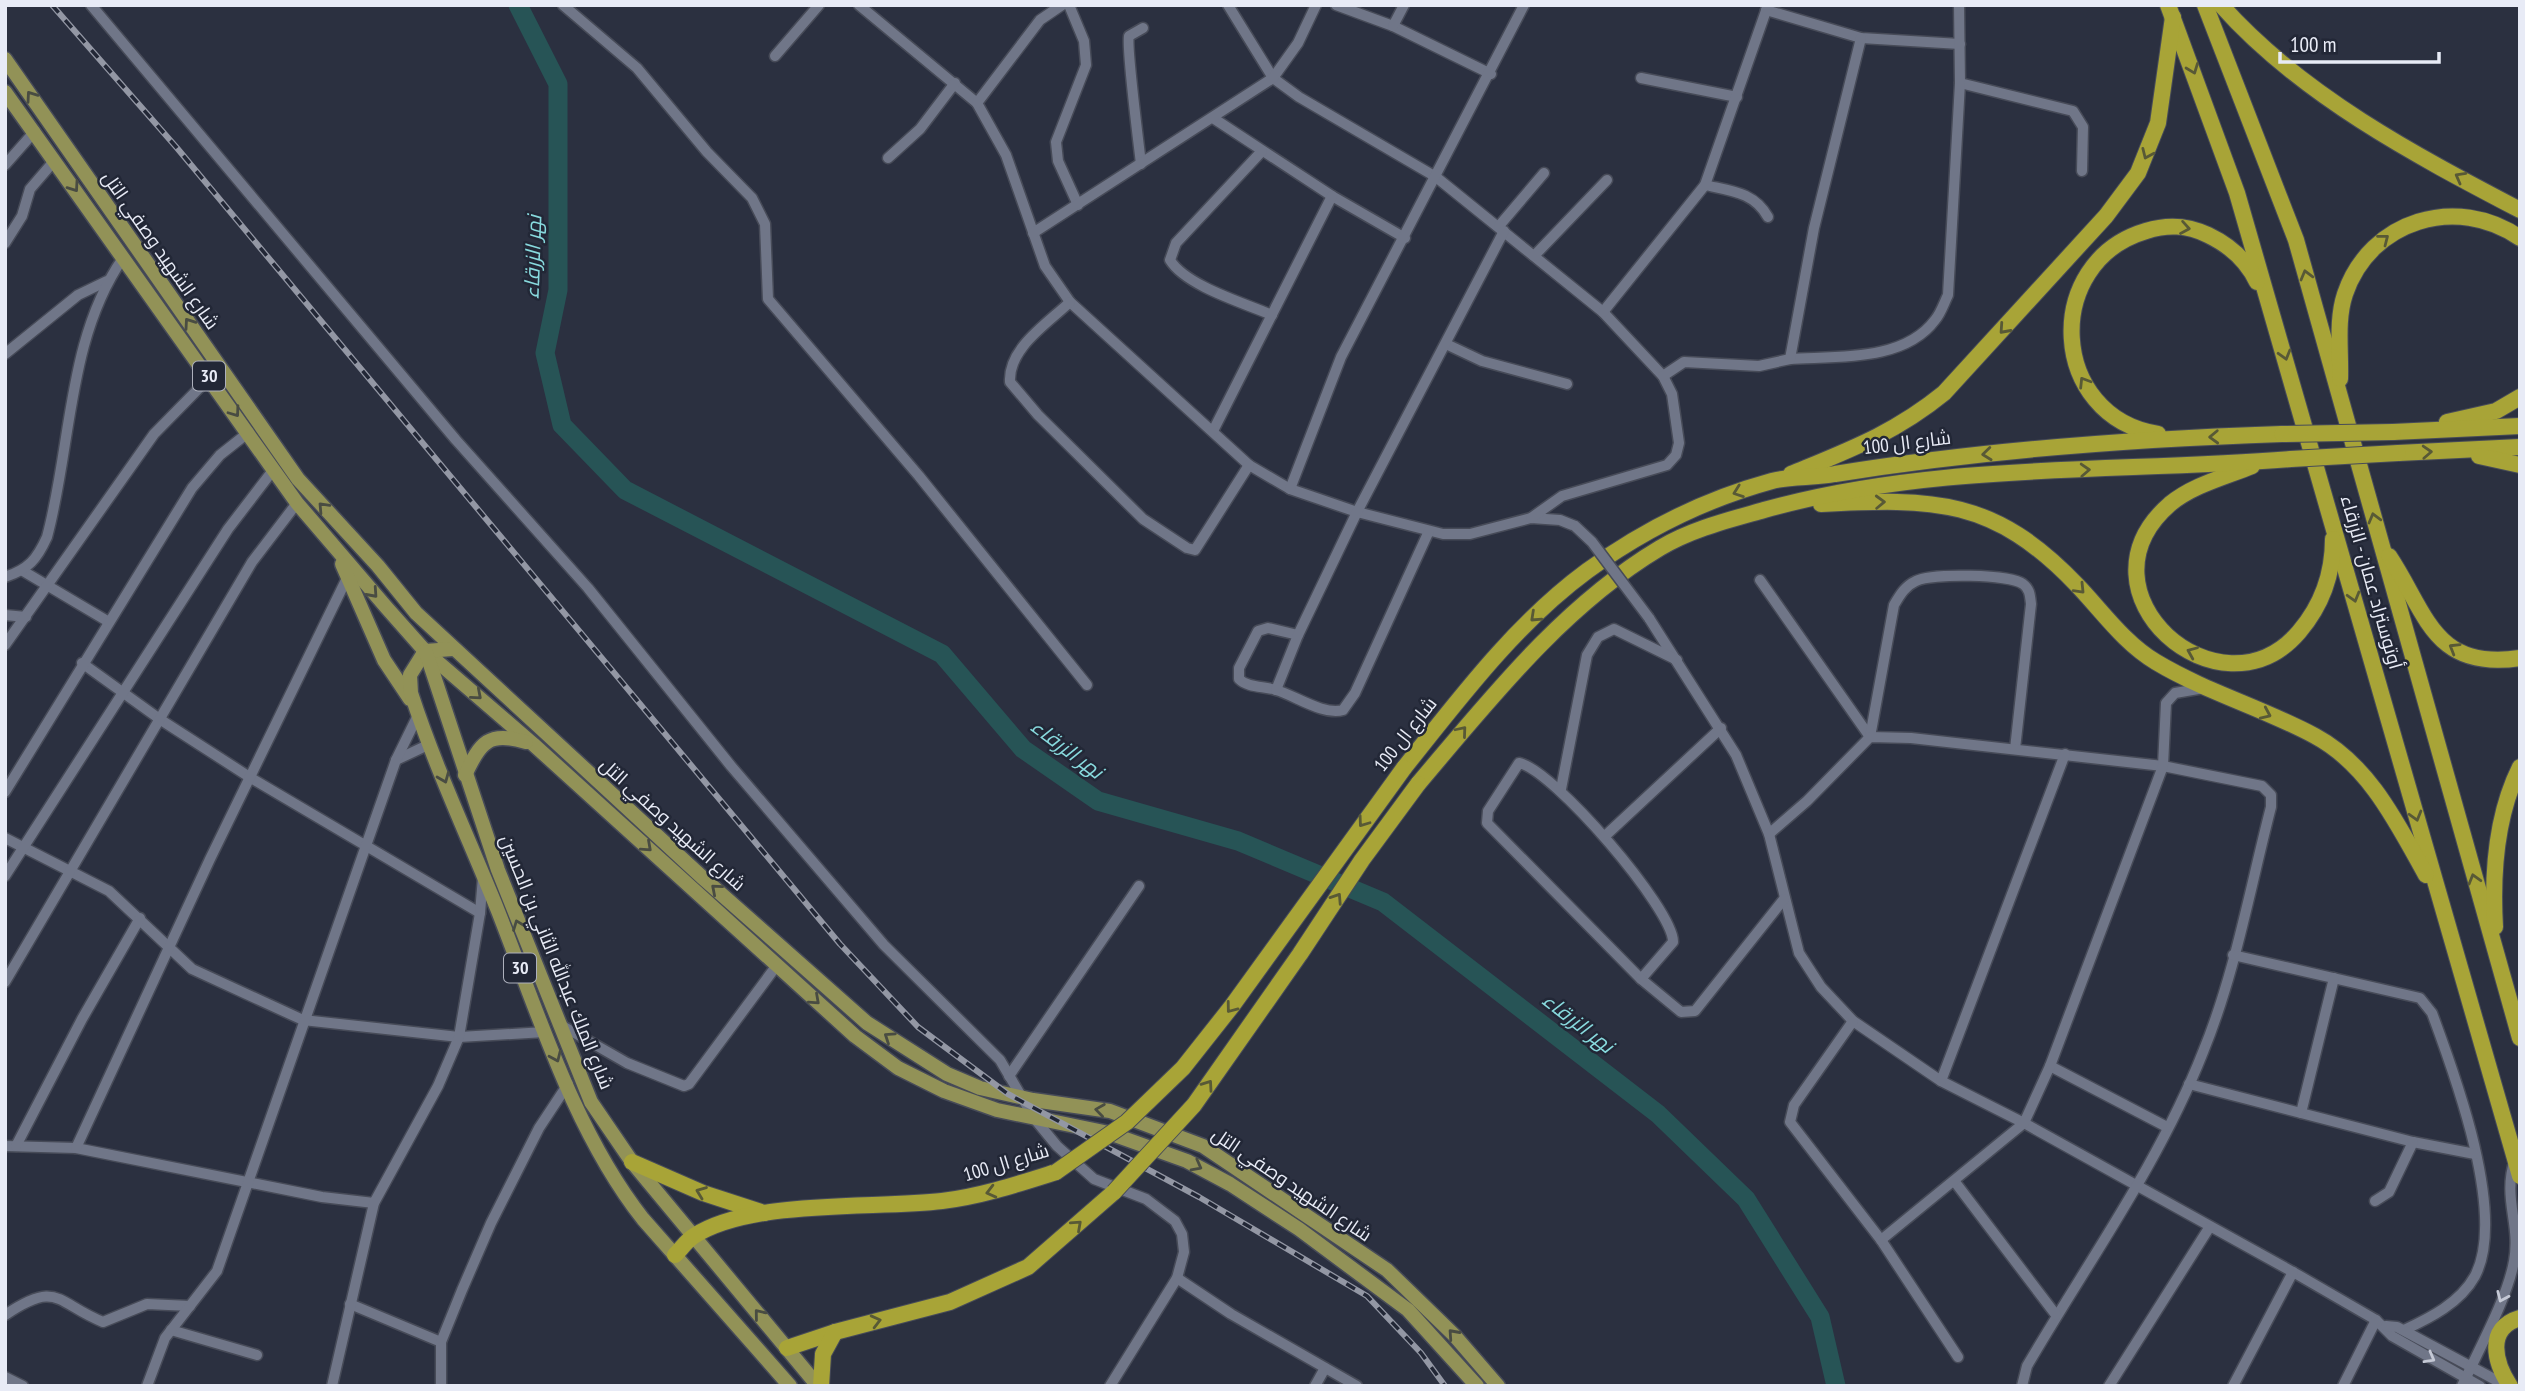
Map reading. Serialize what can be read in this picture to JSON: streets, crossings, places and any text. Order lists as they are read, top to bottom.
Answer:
{
  "streets": {
    "highway": ["شارع ال 100", "أوتوستراد عمان - الزرقاء"],
    "main road": ["شارع الشهيد وصفي التل", "30", "شارع الملك عبدالله الثاني بن الحسين"]
  },
  "crossings": [
    ["شارع الشهيد وصفي التل", "شارع الملك عبدالله الثاني بن الحسين"],
    ["شارع ال 100", "شارع الملك عبدالله الثاني بن الحسين"]
  ],
  "water": ["نهر الزرقاء"],
  "scale_bar": "100 m"
}
